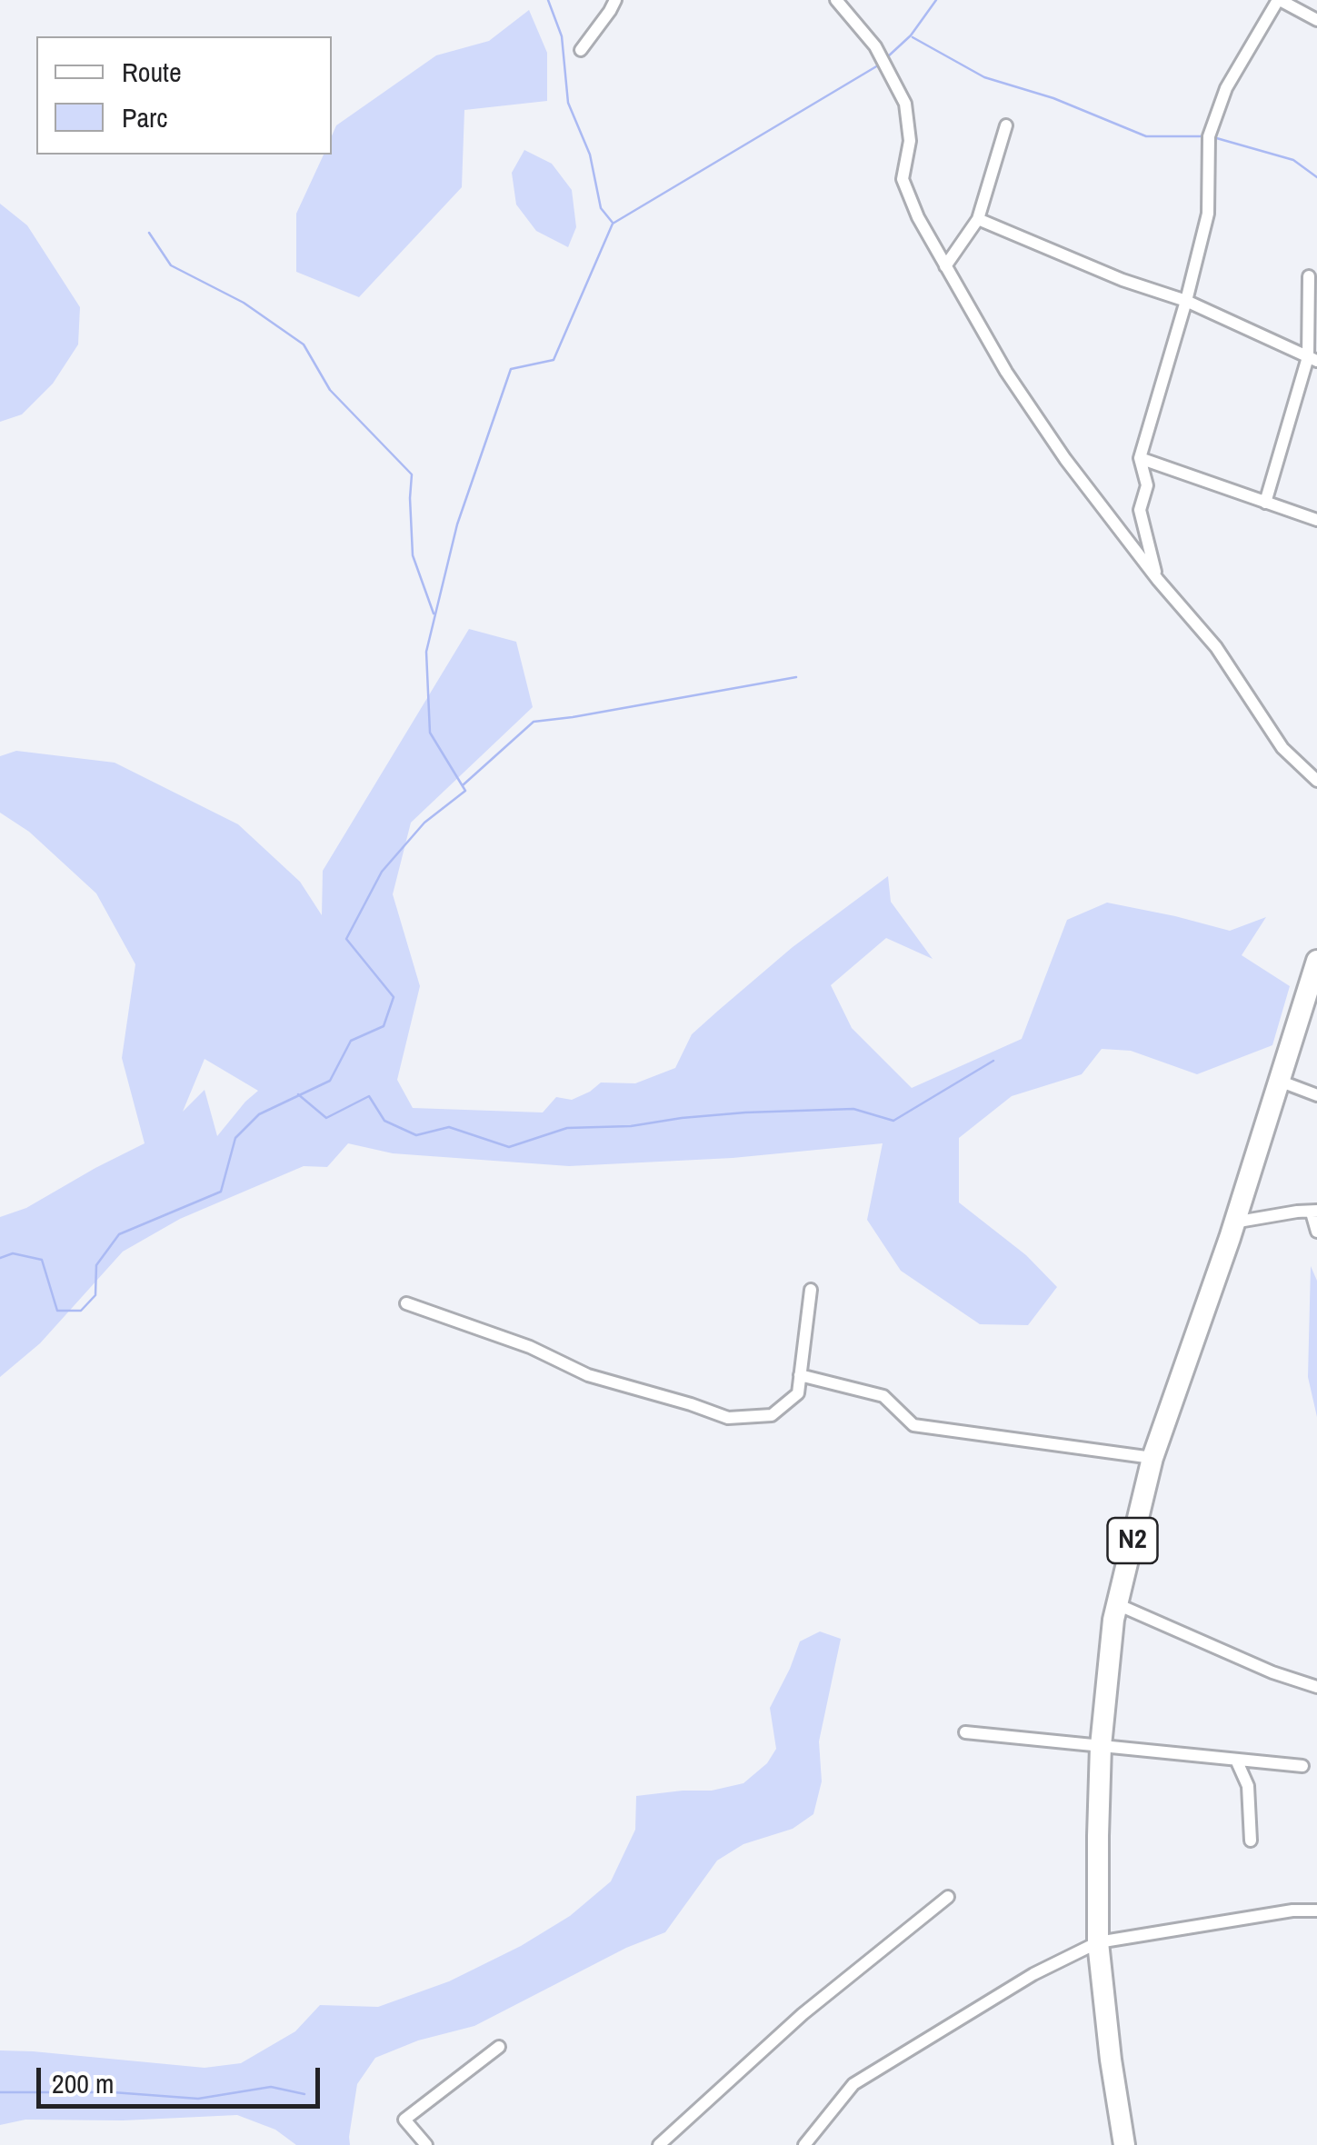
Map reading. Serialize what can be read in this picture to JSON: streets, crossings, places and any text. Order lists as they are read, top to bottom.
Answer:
{
  "streets": {
    "highway": ["N2"]
  },
  "legend": ["Route", "Parc"],
  "scale_bar": "200 m"
}
